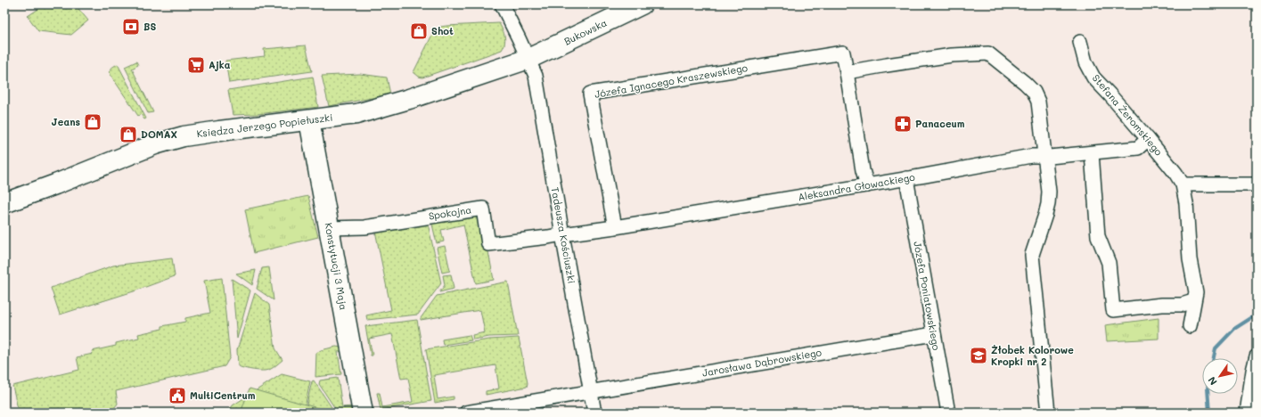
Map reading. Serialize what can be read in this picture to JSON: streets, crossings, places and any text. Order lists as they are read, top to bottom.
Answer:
{
  "streets": {
    "street": [
      "Bukowska",
      "Józefa Ignacego Kraszewskiego",
      "Stefana Żeromskiego",
      "Księdza Jerzego Popiełuszki",
      "Aleksandra Głowackiego",
      "Spokojna",
      "Tadeusza Kościuszki",
      "Konstytucji 3 Maja",
      "Józefa Poniatowskiego",
      "Jarosława Dąbrowskiego"
    ]
  },
  "crossings": [
    ["Bukowska", "Księdza Jerzego Popiełuszki"],
    ["Bukowska", "Tadeusza Kościuszki"],
    ["Józefa Ignacego Kraszewskiego", "Aleksandra Głowackiego"],
    ["Stefana Żeromskiego", "Aleksandra Głowackiego"],
    ["Księdza Jerzego Popiełuszki", "Tadeusza Kościuszki"],
    ["Księdza Jerzego Popiełuszki", "Konstytucji 3 Maja"],
    ["Aleksandra Głowackiego", "Spokojna"],
    ["Aleksandra Głowackiego", "Tadeusza Kościuszki"],
    ["Aleksandra Głowackiego", "Józefa Poniatowskiego"],
    ["Spokojna", "Tadeusza Kościuszki"],
    ["Spokojna", "Konstytucji 3 Maja"],
    ["Tadeusza Kościuszki", "Jarosława Dąbrowskiego"],
    ["Józefa Poniatowskiego", "Jarosława Dąbrowskiego"]
  ],
  "places": {
    "bank": ["BS"],
    "shop": ["Shot", "Jeans", "DOMAX"],
    "supermarket": ["Ajka"],
    "pharmacy": ["Panaceum"],
    "school or university": ["Żłobek Kolorowe Kropki nr 2"],
    "public building": ["MultiCentrum"]
  },
  "north": "bottom left"
}
